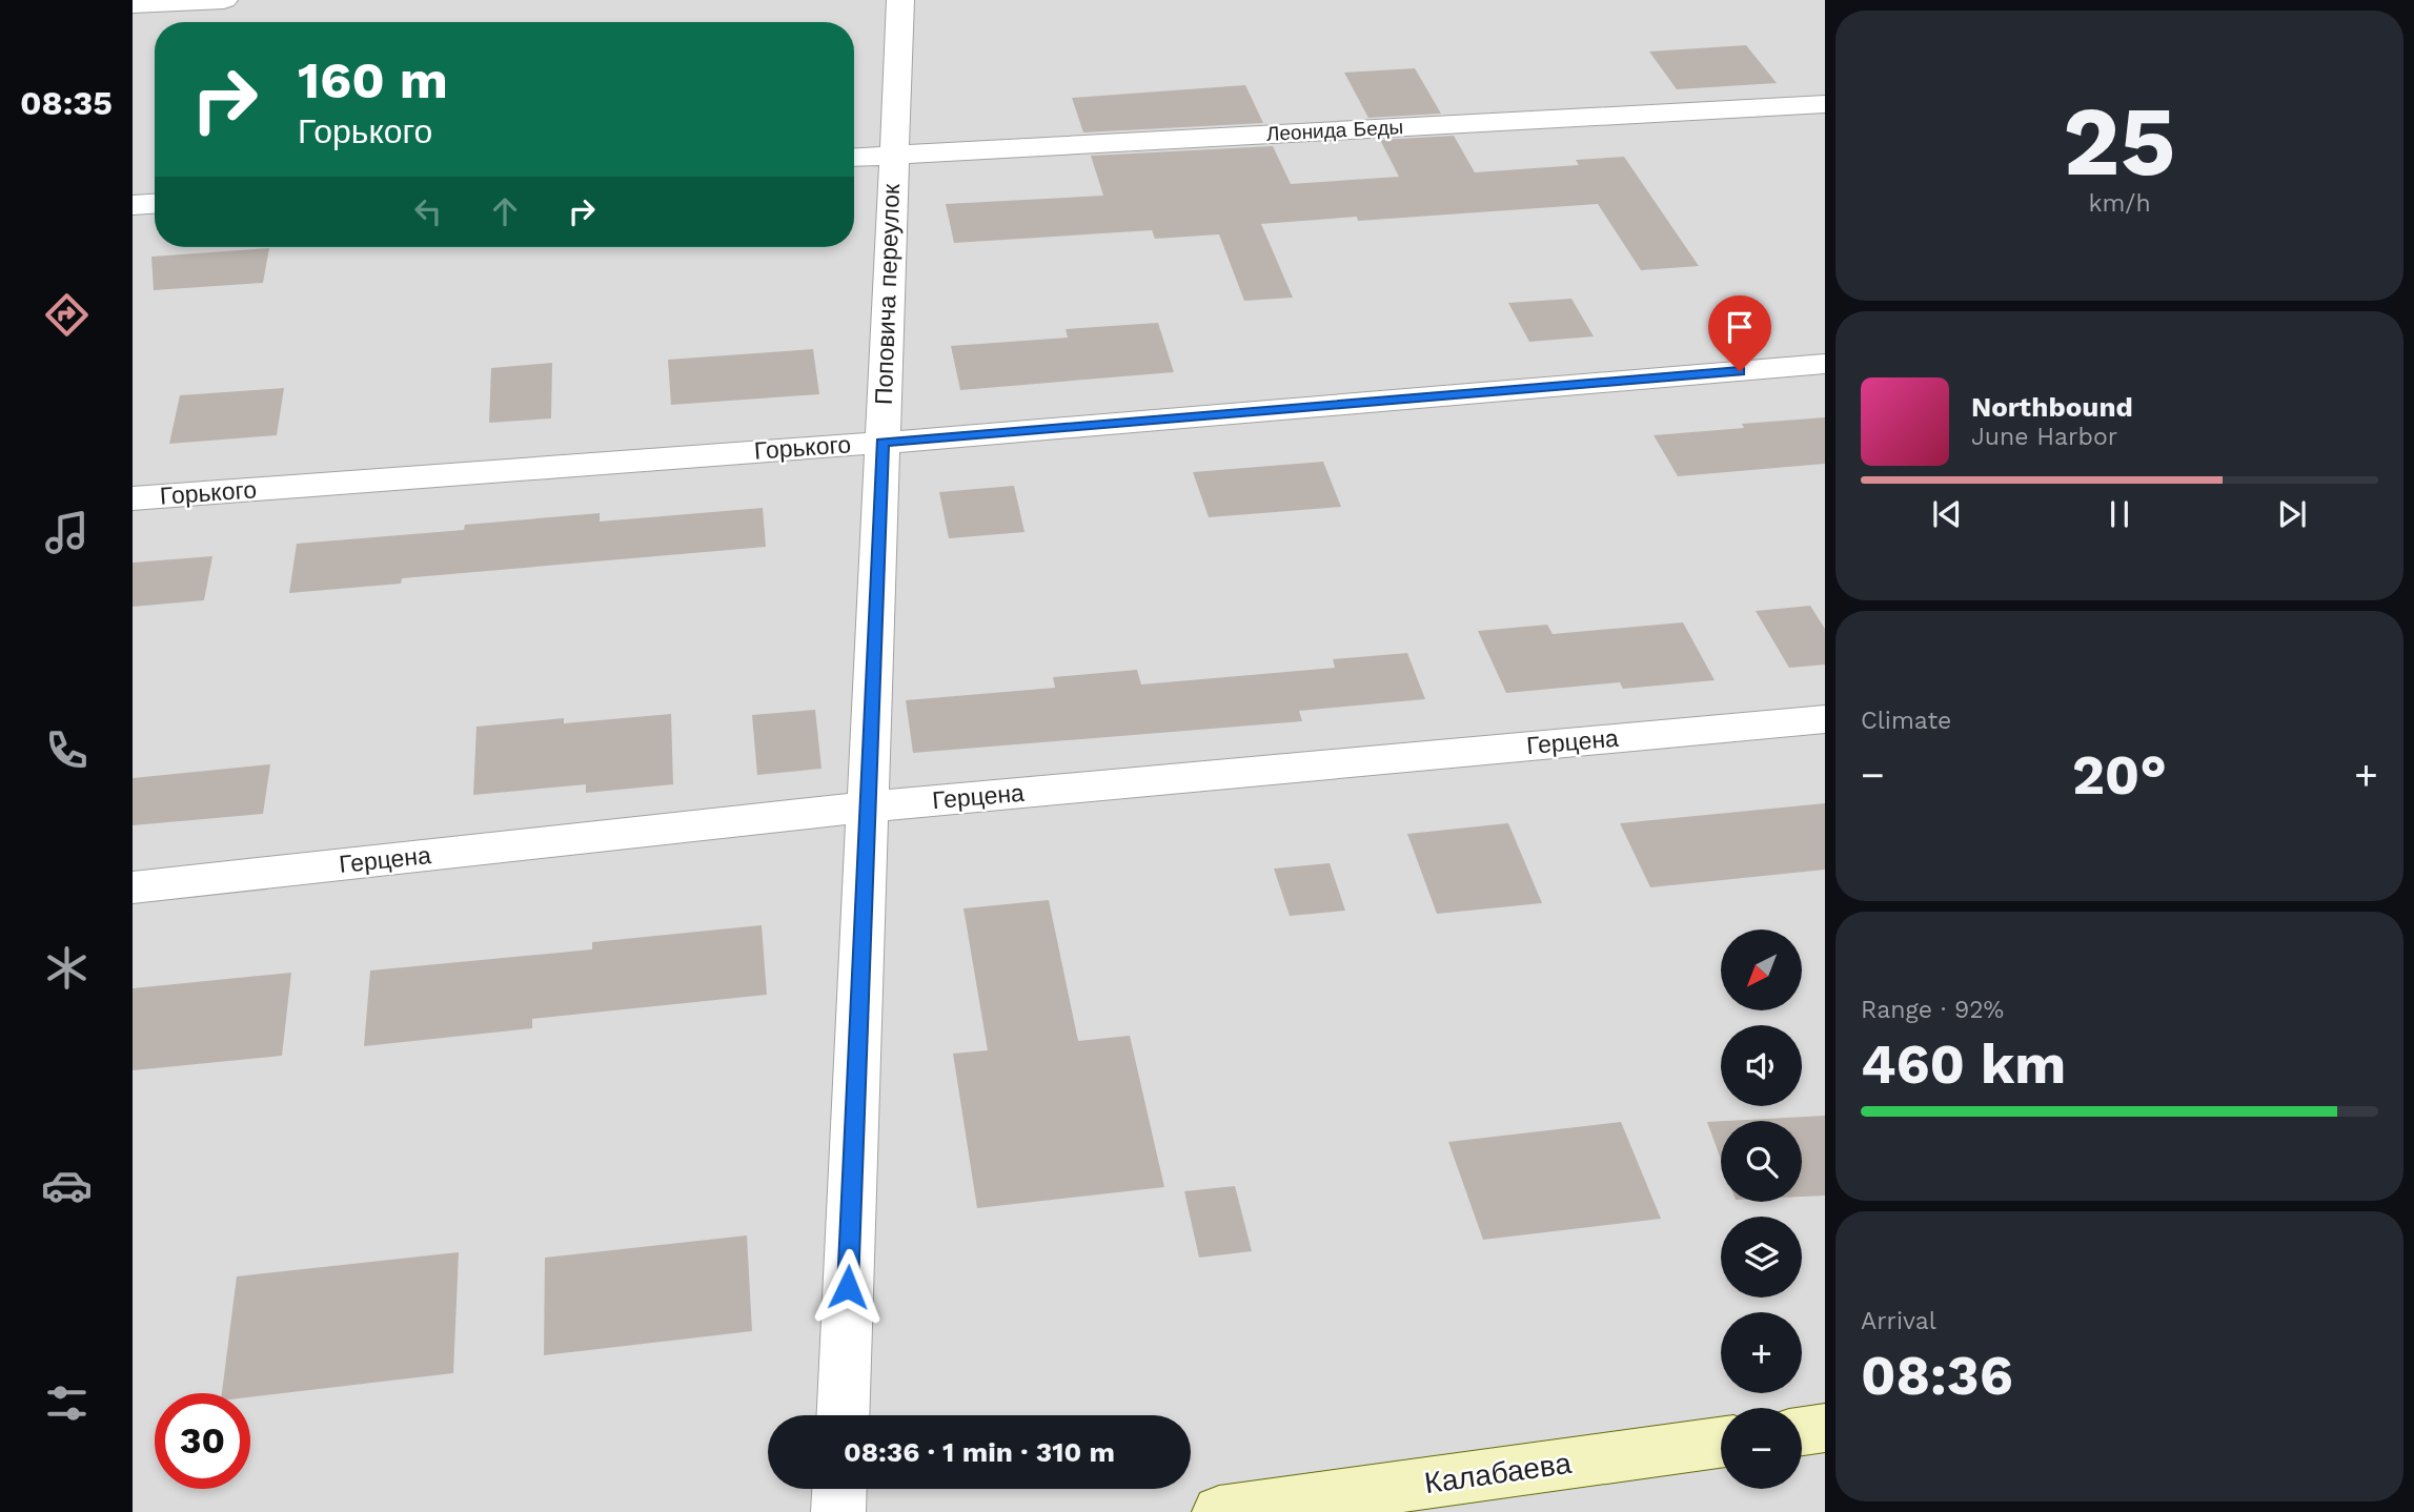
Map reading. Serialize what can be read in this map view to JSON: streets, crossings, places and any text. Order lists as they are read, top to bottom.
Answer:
{
  "streets": {
    "street": [
      "Леонида Беды",
      "Поповича переулок",
      "Горького",
      "Герцена",
      "Калабаева"
    ]
  },
  "crossings": [
    ["Леонида Беды", "Поповича переулок"],
    ["Поповича переулок", "Горького"],
    ["Поповича переулок", "Герцена"]
  ],
  "north": "bottom left",
  "page": {
    "tabs": "08:35",
    "tile": [
      ["25", "km/h"],
      "Climate",
      ["Range · 92%", "460 km"],
      ["Arrival", "08:36"]
    ],
    "turn": ["160 m", "Горького"],
    "song": ["Northbound", "June Harbor"],
    "heat": ["−", "20°", "+"],
    "map_buttons": ["+", "−"],
    "limit": "30",
    "trip": "08:36 · 1 min · 310 m"
  }
}
